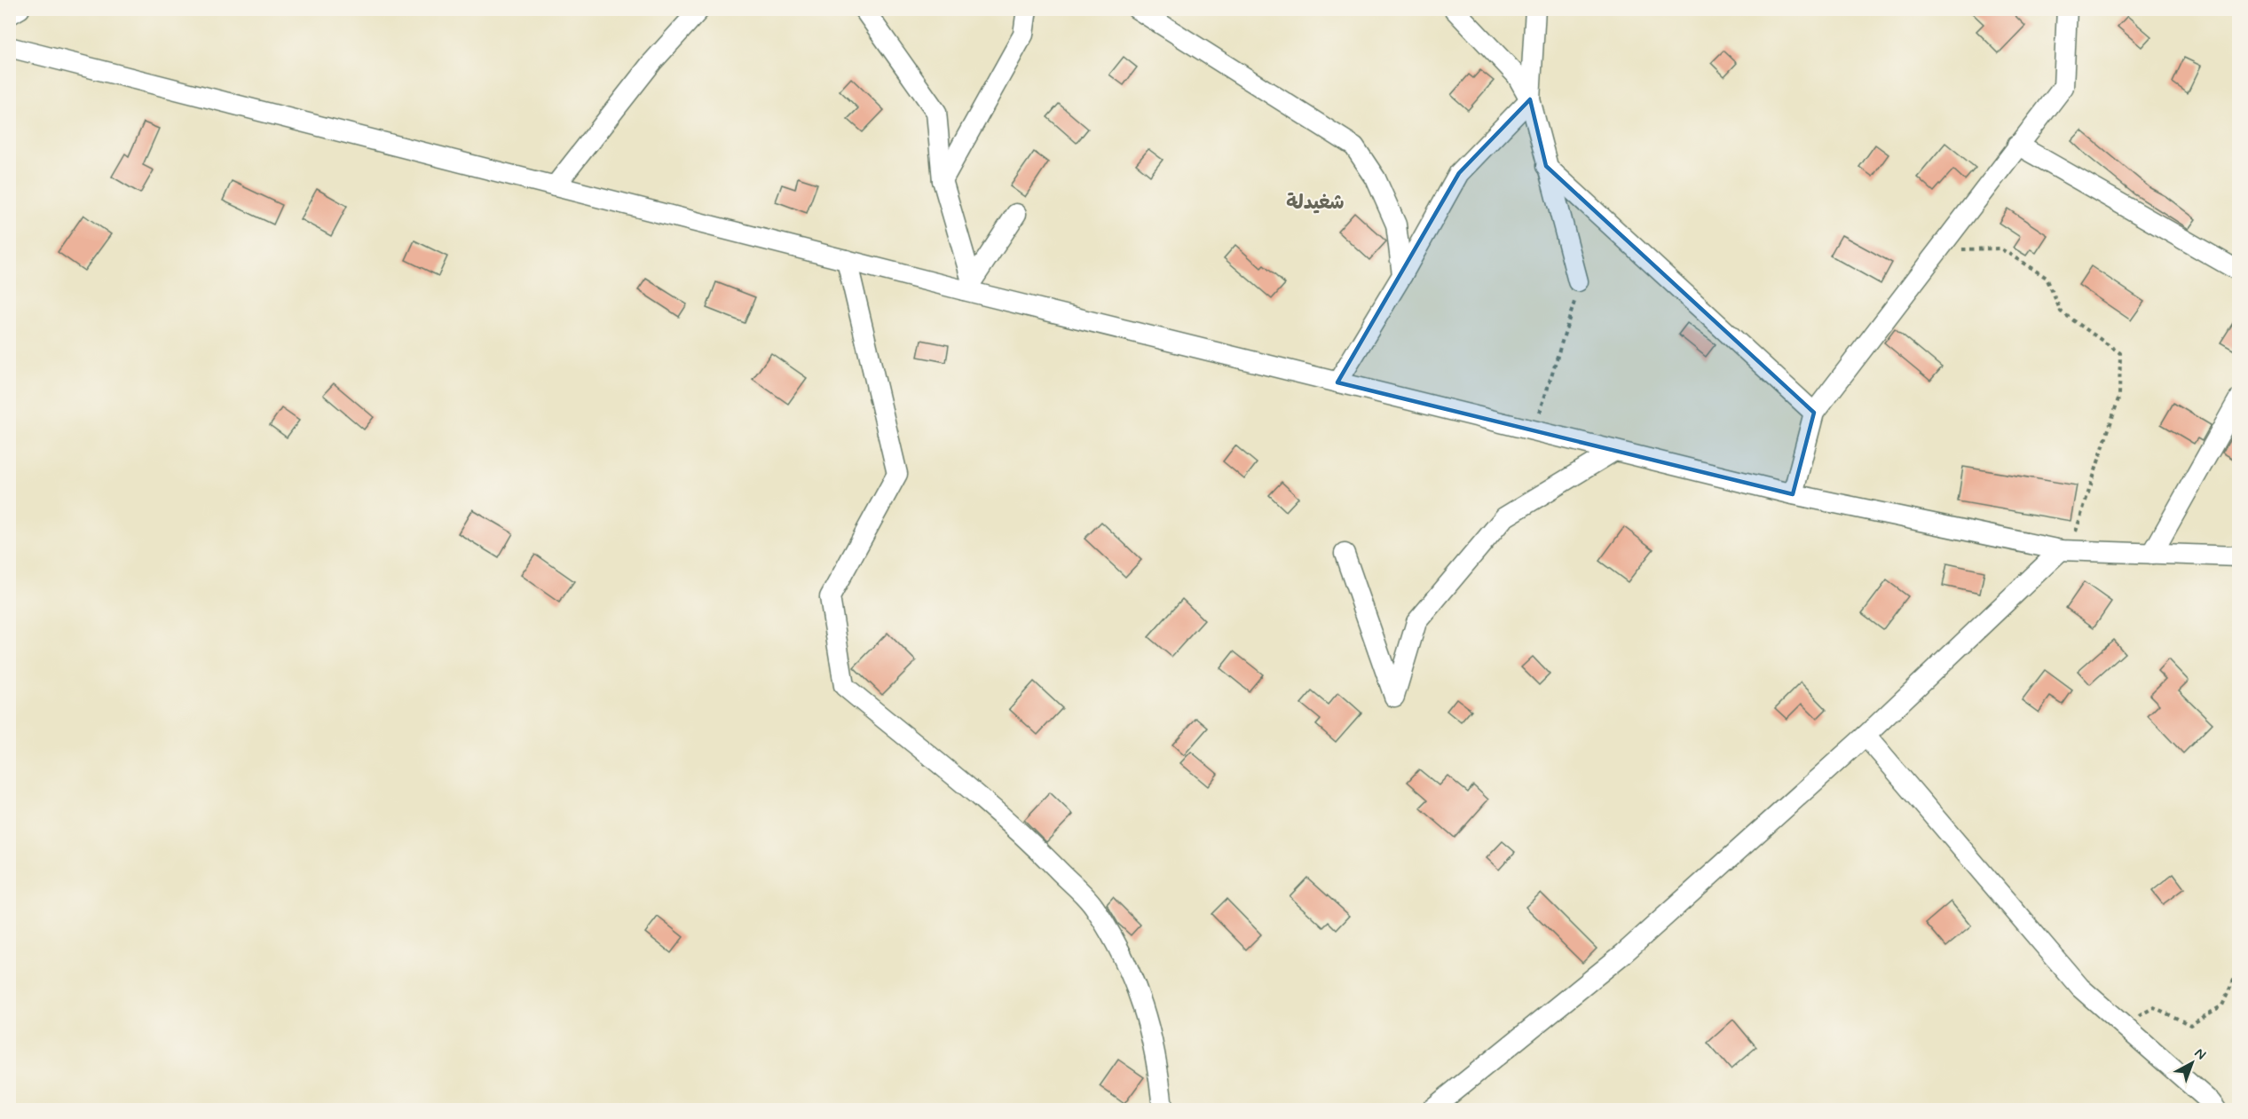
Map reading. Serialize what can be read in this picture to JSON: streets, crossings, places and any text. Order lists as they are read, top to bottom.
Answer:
{
  "districts": ["شغيدلة"],
  "north": "top right"
}
